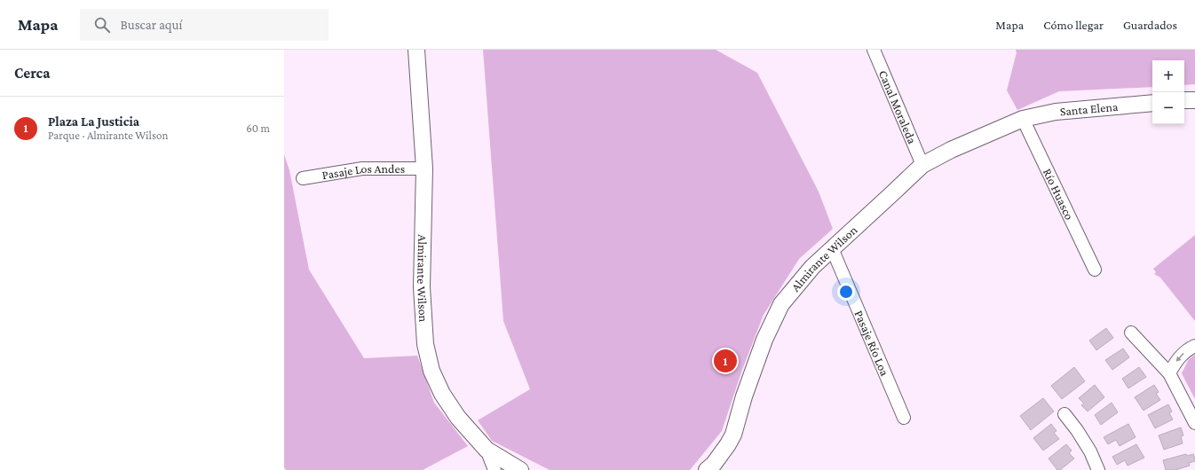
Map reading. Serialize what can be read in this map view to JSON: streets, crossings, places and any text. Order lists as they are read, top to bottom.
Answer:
{
  "streets": {
    "street": [
      "Canal Moraleda",
      "Santa Elena",
      "Pasaje Los Andes",
      "Río Huasco",
      "Almirante Wilson",
      "Pasaje Río Loa"
    ]
  },
  "crossings": [
    ["Canal Moraleda", "Almirante Wilson"],
    ["Santa Elena", "Río Huasco"],
    ["Santa Elena", "Almirante Wilson"],
    ["Pasaje Los Andes", "Almirante Wilson"],
    ["Río Huasco", "Almirante Wilson"],
    ["Almirante Wilson", "Pasaje Río Loa"]
  ],
  "page": {
    "header": "Mapa",
    "search": "Buscar aquí",
    "nav": ["Mapa", "Cómo llegar", "Guardados"],
    "heading": "Cerca",
    "map_buttons": ["+", "−"],
    "list": [
      {
        "mark": "1",
        "name": "Plaza La Justicia",
        "note": "Parque · Almirante Wilson",
        "value": "60 m"
      }
    ],
    "pins": "1"
  }
}
